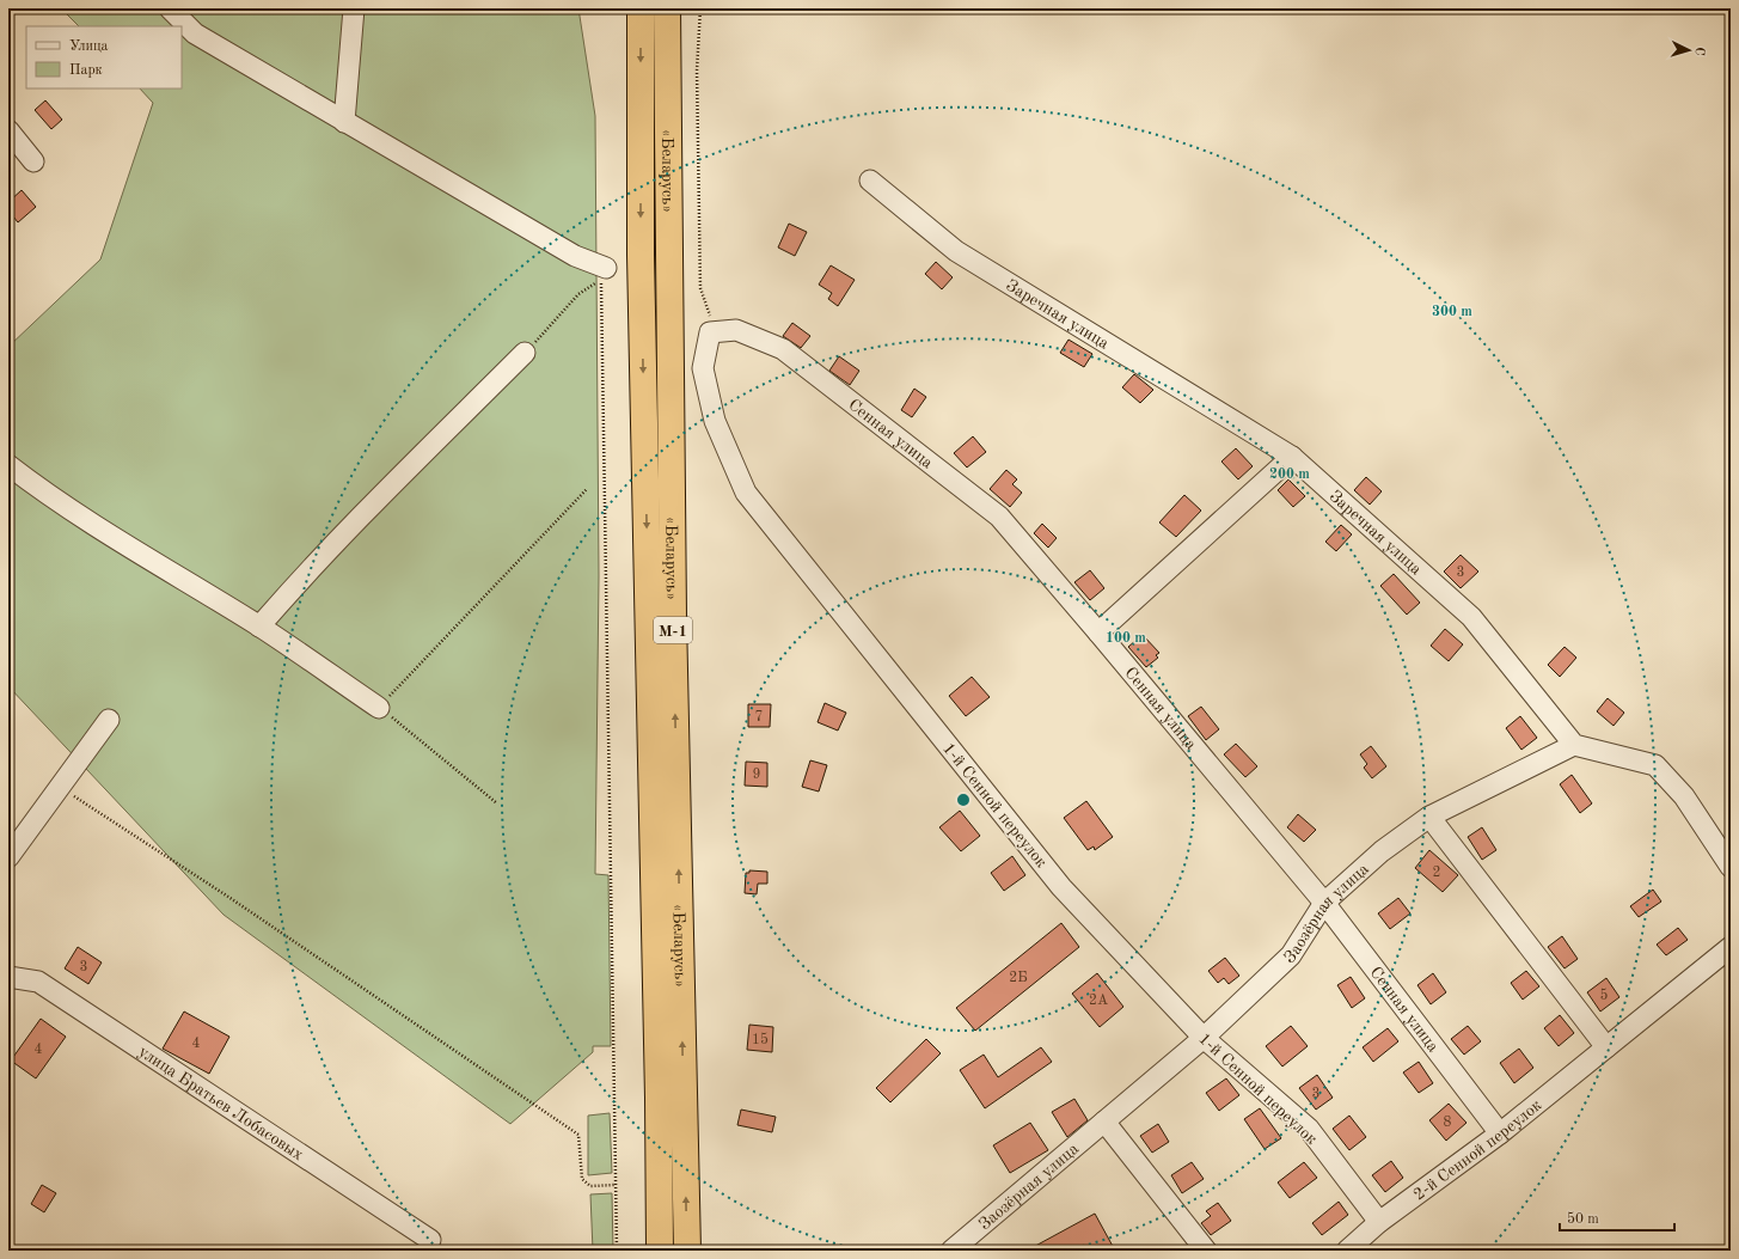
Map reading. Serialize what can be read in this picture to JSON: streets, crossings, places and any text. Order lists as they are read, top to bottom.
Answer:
{
  "streets": {
    "highway": ["«Беларусь»", "М-1"],
    "street": [
      "Заречная улица",
      "Сенная улица",
      "1-й Сенной переулок",
      "Заозёрная улица",
      "улица Братьев Лобасовых",
      "2-й Сенной переулок"
    ]
  },
  "crossings": [
    ["Заречная улица", "Заозёрная улица"],
    ["Сенная улица", "1-й Сенной переулок"],
    ["Сенная улица", "Заозёрная улица"],
    ["Сенная улица", "2-й Сенной переулок"],
    ["1-й Сенной переулок", "Заозёрная улица"],
    ["1-й Сенной переулок", "2-й Сенной переулок"]
  ],
  "house_numbers": [
    "3",
    "7",
    "9",
    "2",
    "3",
    "2Б",
    "5",
    "2А",
    "15",
    "4",
    "4",
    "3",
    "8"
  ],
  "legend": ["Улица", "Парк"],
  "scale_bar": "50 m",
  "north": "right",
  "rings": ["300 m", "200 m", "100 m"]
}
